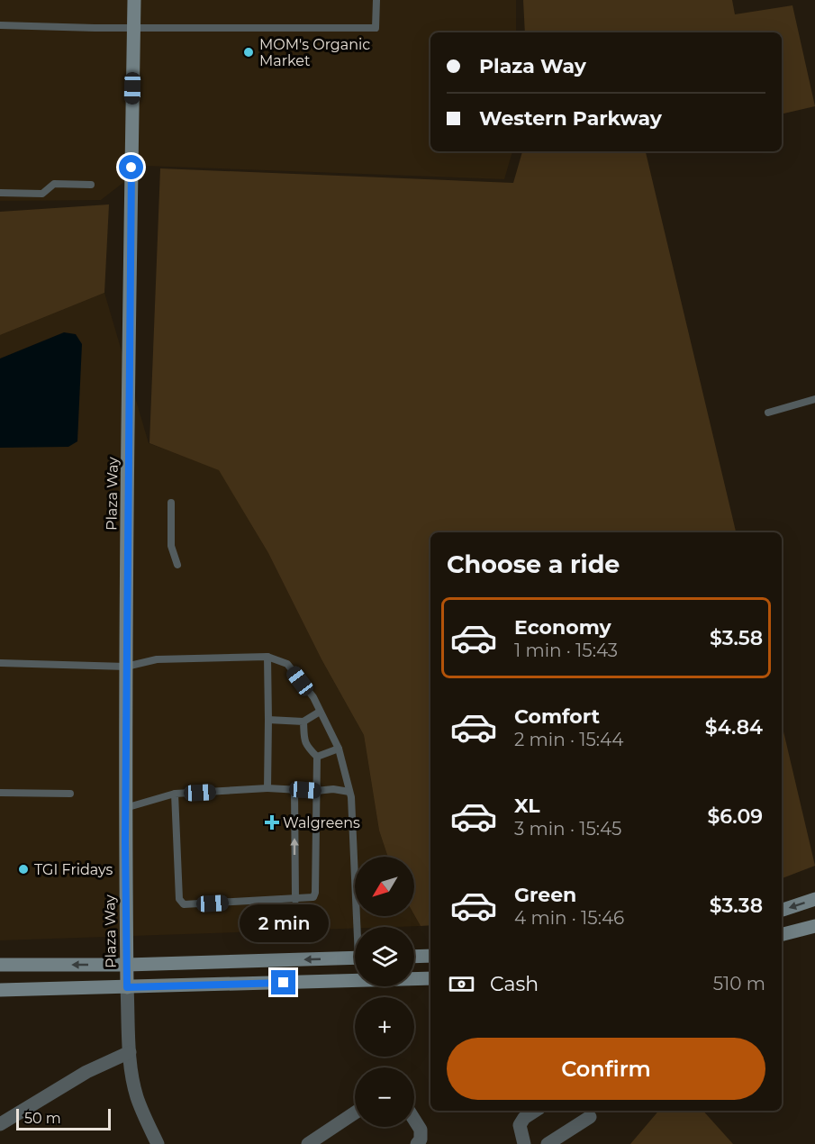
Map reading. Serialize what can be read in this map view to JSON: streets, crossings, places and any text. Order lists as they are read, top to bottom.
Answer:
{
  "streets": {
    "street": ["Plaza Way"]
  },
  "places": {
    "other": ["MOM's Organic Market", "TGI Fridays"],
    "health": ["Walgreens"]
  },
  "scale_bar": "50 m",
  "north": "bottom left",
  "page": {
    "banner": ["Plaza Way", "Western Parkway"],
    "heading": "Choose a ride",
    "list": [
      {
        "name": "Economy",
        "note": "1 min · 15:43",
        "value": "$3.58"
      },
      {
        "name": "Comfort",
        "note": "2 min · 15:44",
        "value": "$4.84"
      },
      {
        "name": "XL",
        "note": "3 min · 15:45",
        "value": "$6.09"
      },
      {
        "name": "Green",
        "note": "4 min · 15:46",
        "value": "$3.38"
      }
    ],
    "map_buttons": ["+", "−"],
    "bubble": "2 min",
    "pay": ["Cash", "510 m"],
    "buttons": "Confirm",
    "scale": "50 m"
  }
}
